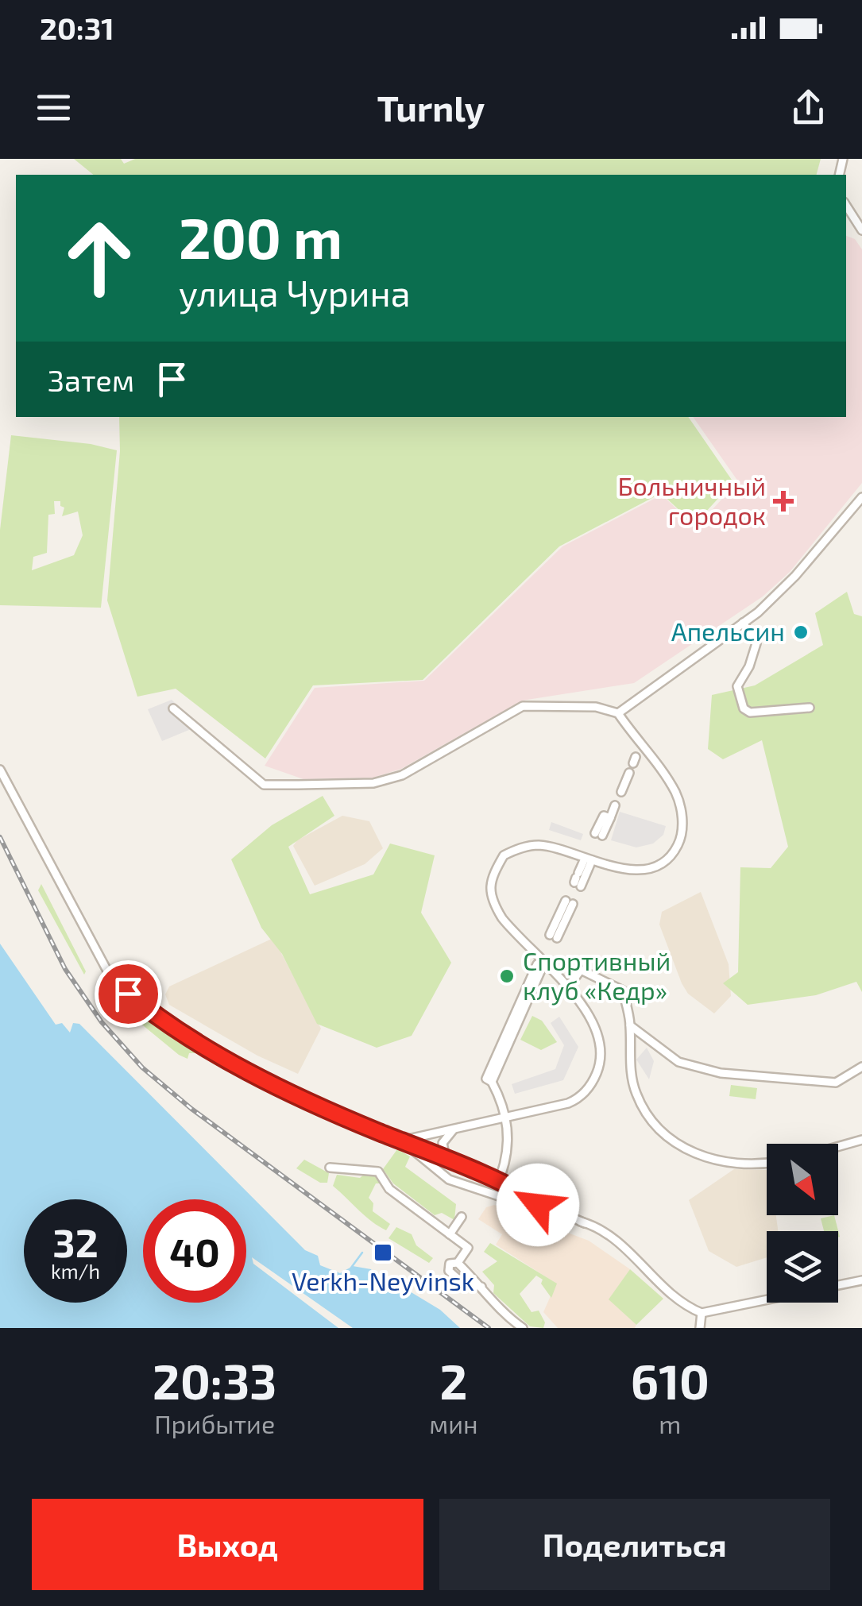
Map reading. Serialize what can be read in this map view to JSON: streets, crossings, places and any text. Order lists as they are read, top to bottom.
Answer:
{
  "places": {
    "health": ["Больничный городок"],
    "other": ["Апельсин", "Спортивный клуб «Кедр»"],
    "transit": ["Verkh-Neyvinsk"]
  },
  "north": "bottom right",
  "page": {
    "status": "20:31",
    "header": "Turnly",
    "turn": ["200 m", "улица Чурина"],
    "then": "Затем",
    "speed": "32 km/h",
    "limit": "40",
    "eta": [
      "20:33",
      "Прибытие",
      "2",
      "мин",
      "610",
      "m"
    ],
    "buttons": ["Выход", "Поделиться"]
  }
}
